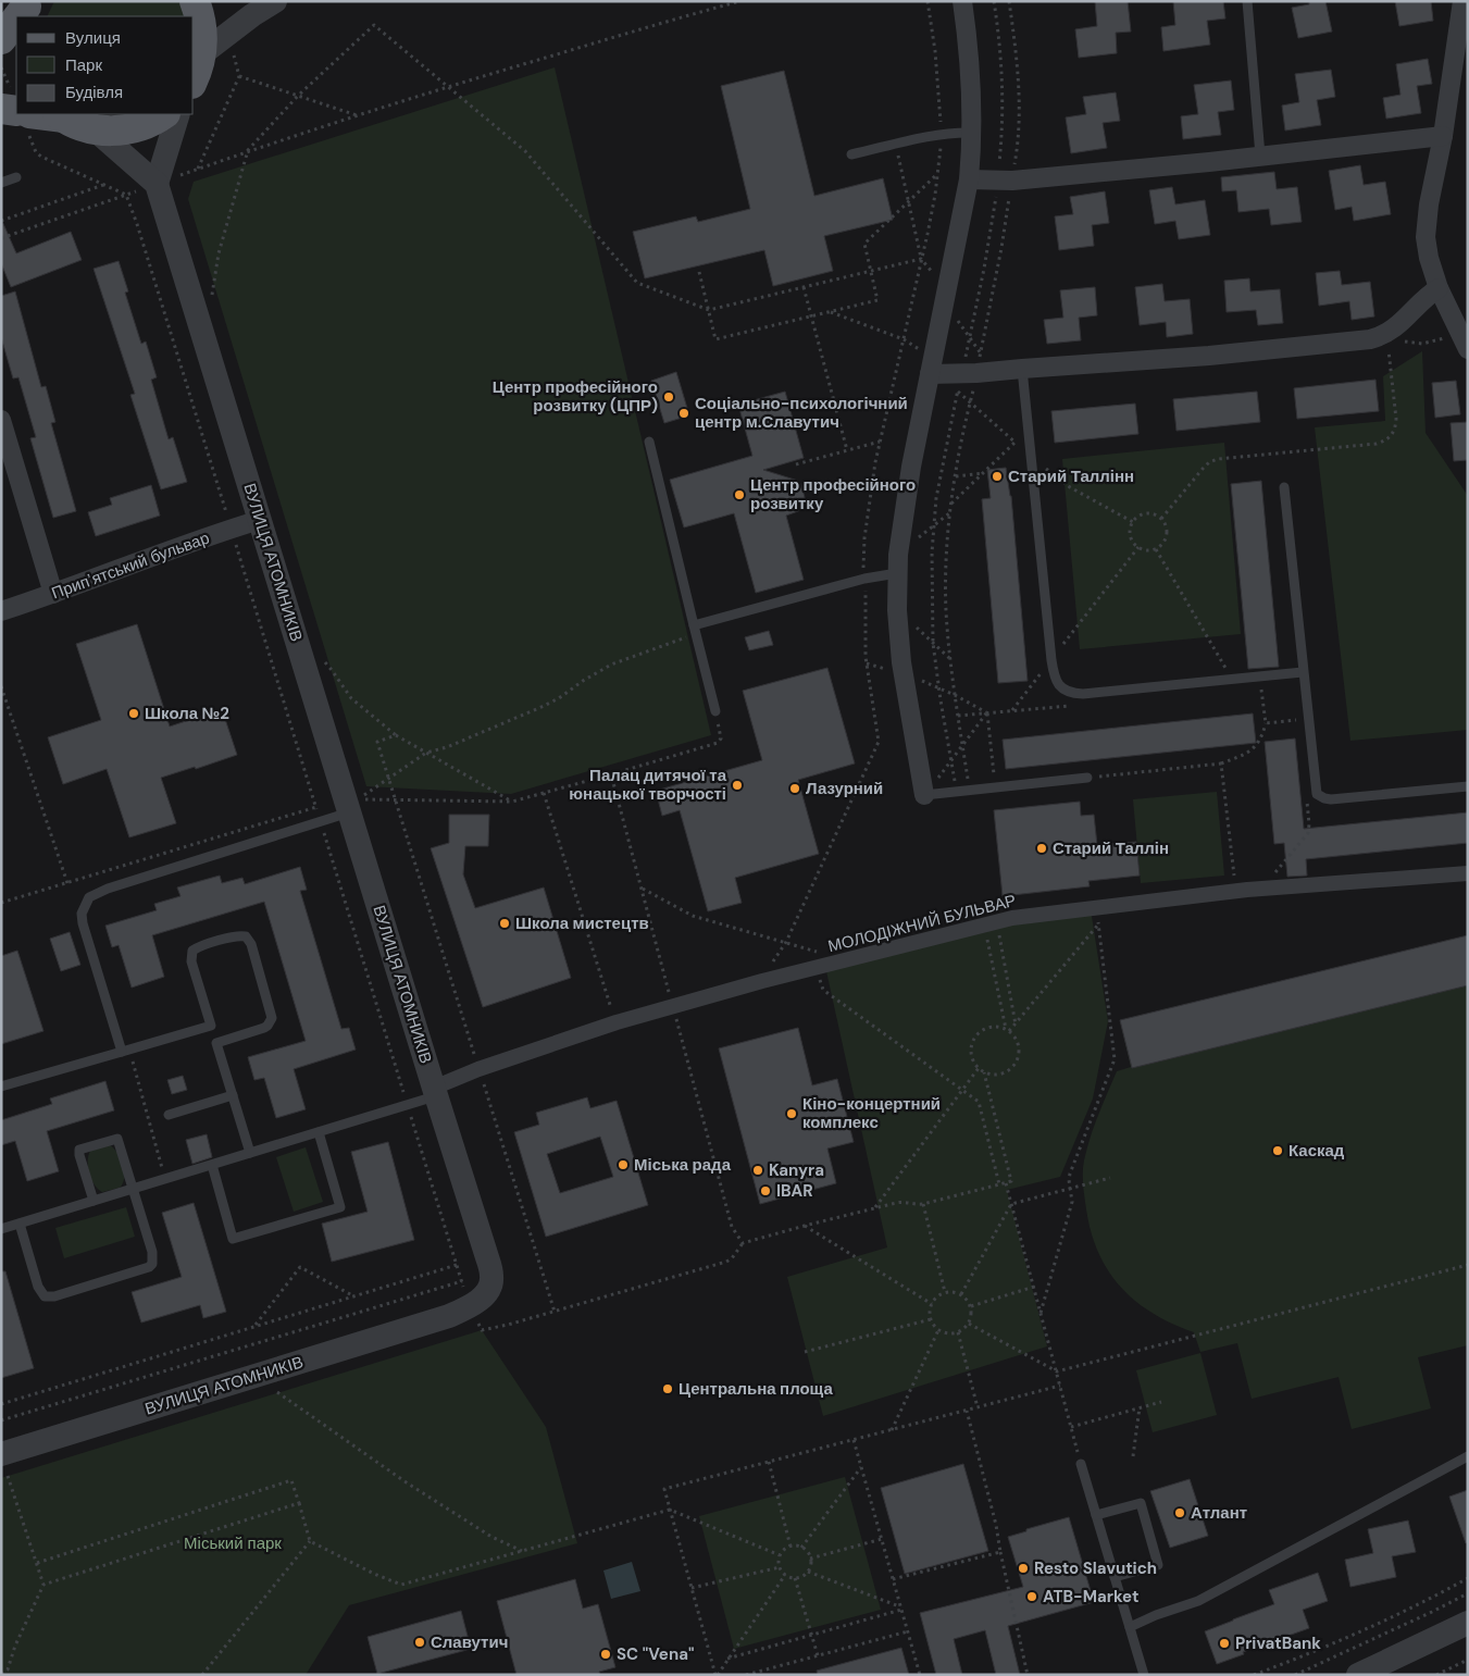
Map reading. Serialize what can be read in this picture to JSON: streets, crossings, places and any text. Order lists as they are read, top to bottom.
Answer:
{
  "streets": {
    "street": ["ВУЛИЦЯ АТОМНИКІВ", "Припʼятський бульвар", "МОЛОДІЖНИЙ БУЛЬВАР"]
  },
  "crossings": [
    ["ВУЛИЦЯ АТОМНИКІВ", "Припʼятський бульвар"],
    ["ВУЛИЦЯ АТОМНИКІВ", "МОЛОДІЖНИЙ БУЛЬВАР"]
  ],
  "parks": ["Міський парк"],
  "places": [
    "Центр професійного розвитку (ЦПР)",
    "Соціально-психологічний центр м.Славутич",
    "Старий Таллінн",
    "Центр професійного розвитку",
    "Школа №2",
    "Палац дитячої та юнацької творчості",
    "Лазурний",
    "Старий Таллін",
    "Школа мистецтв",
    "Кіно-концертний комплекс",
    "Каскад",
    "Міська рада",
    "Kanyra",
    "IBAR",
    "Центральна площа",
    "Атлант",
    "Resto Slavutich",
    "ATB-Market",
    "Славутич",
    "PrivatBank",
    "SC \"Vena\""
  ],
  "legend": ["Вулиця", "Парк", "Будівля"]
}
